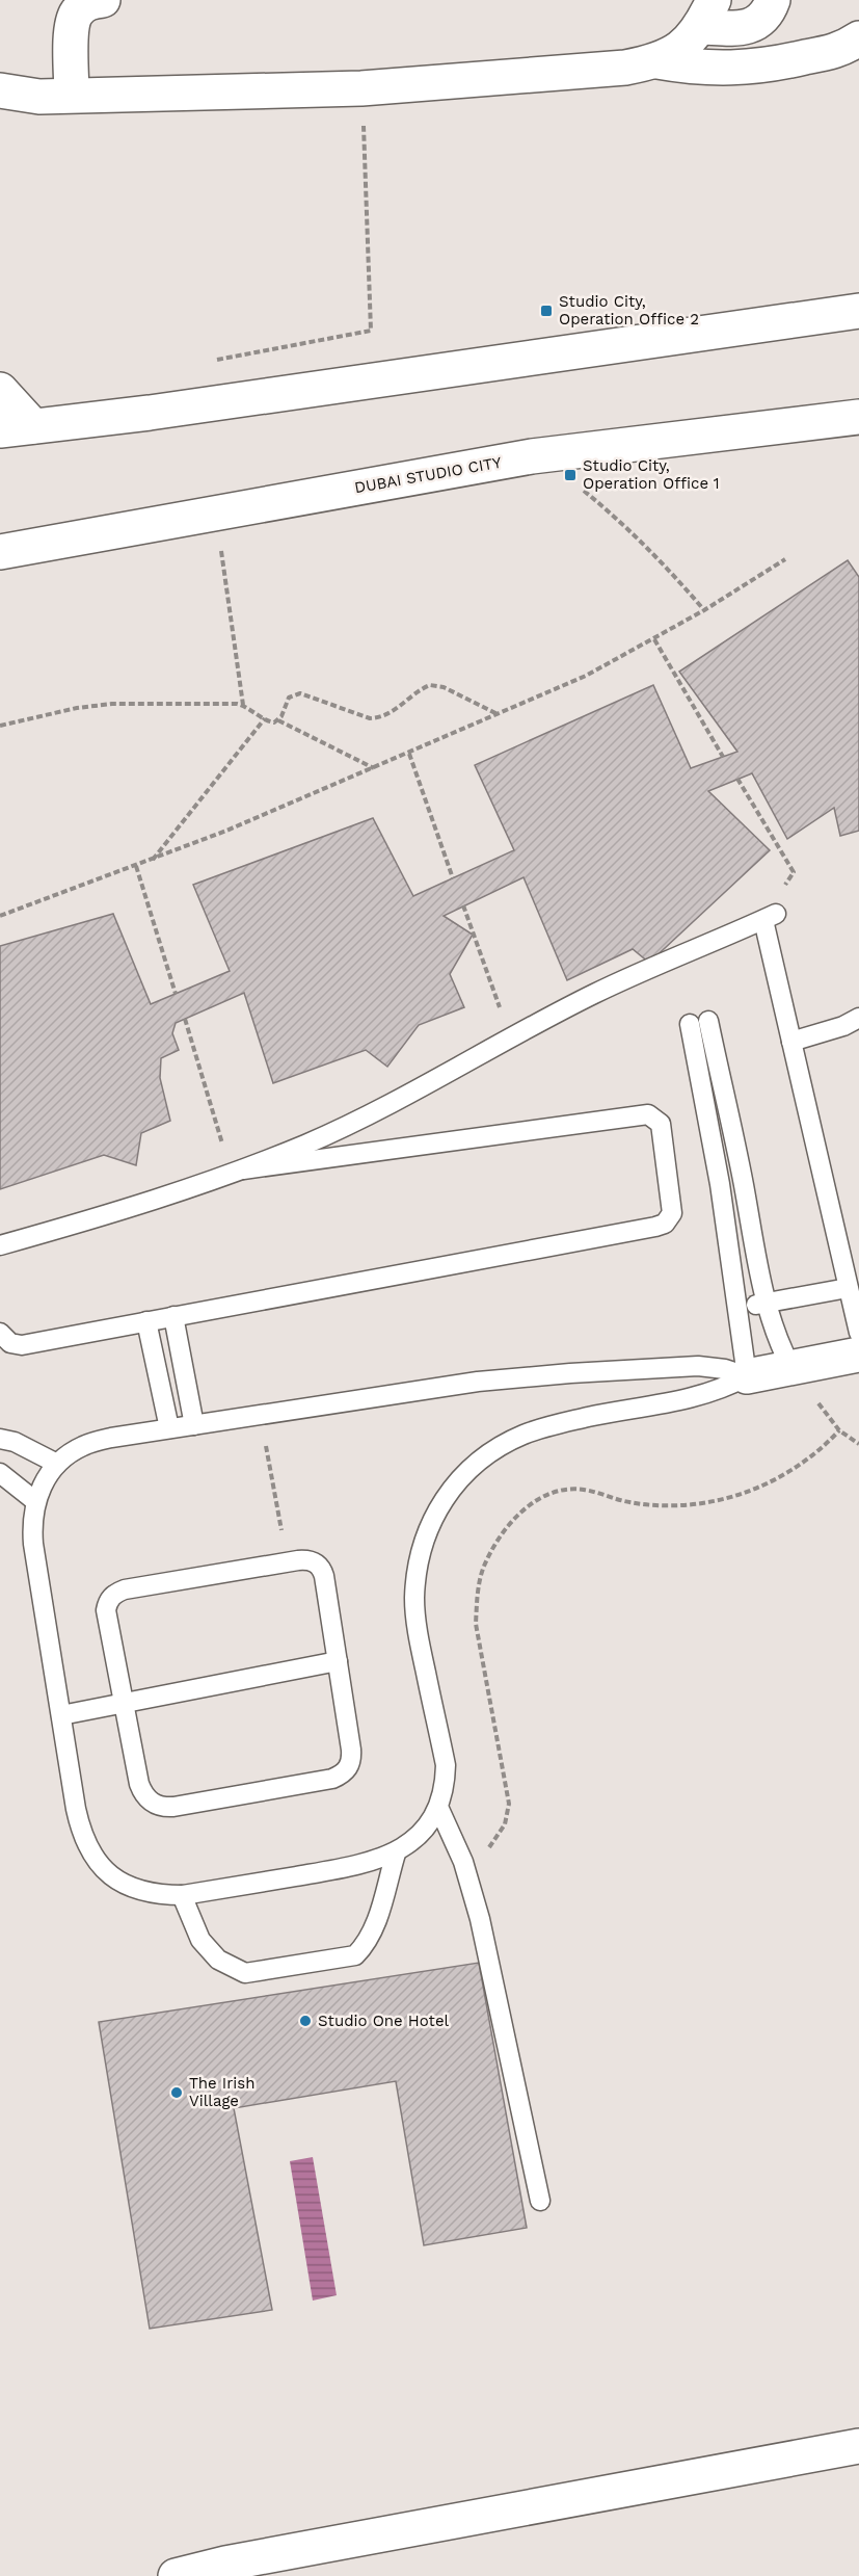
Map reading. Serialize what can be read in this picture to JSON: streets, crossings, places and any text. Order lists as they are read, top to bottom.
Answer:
{
  "streets": {
    "street": ["DUBAI STUDIO CITY"]
  },
  "places": {
    "transit": ["Studio City, Operation Office 2", "Studio City, Operation Office 1"],
    "other": ["Studio One Hotel", "The Irish Village"]
  }
}
